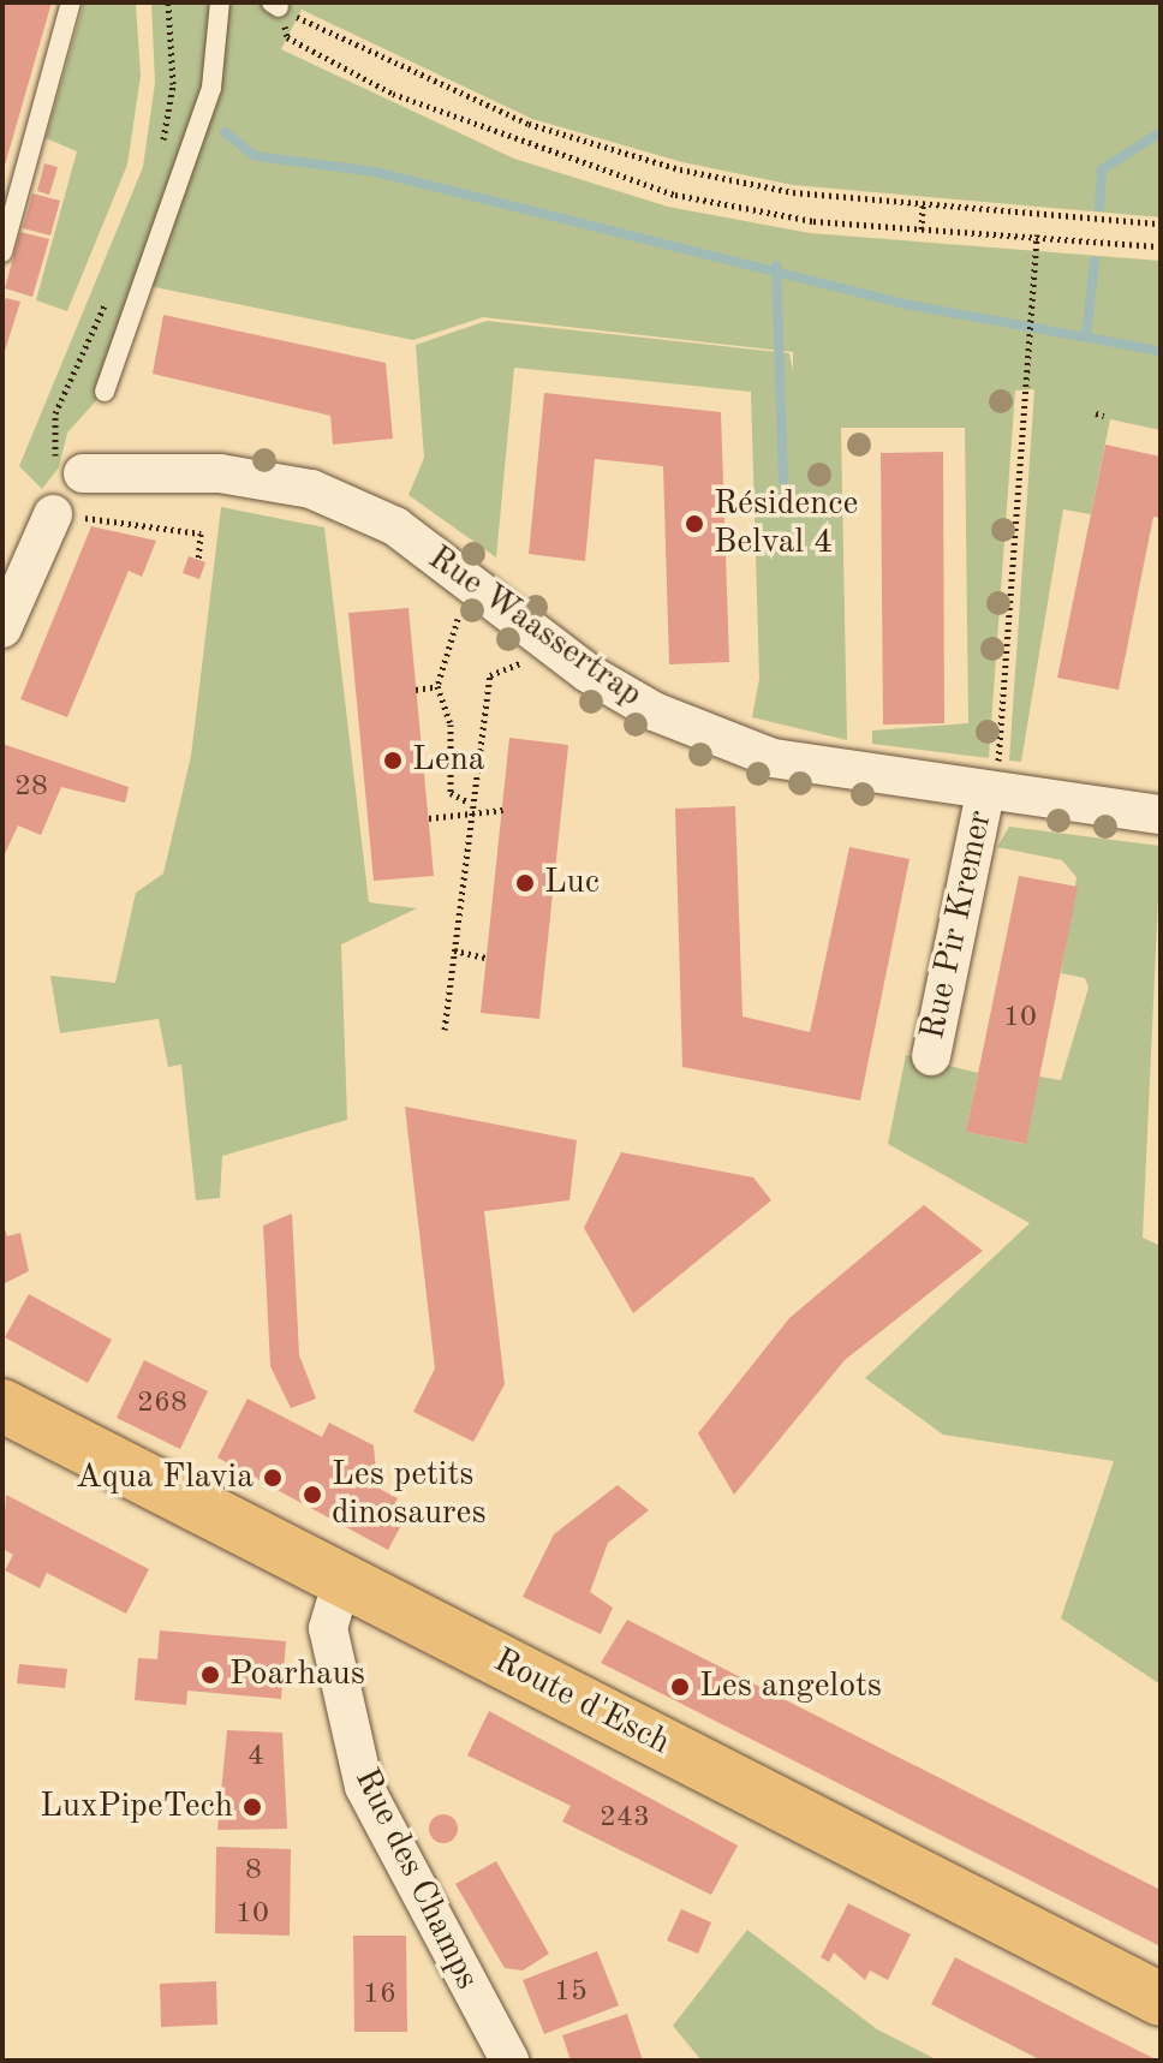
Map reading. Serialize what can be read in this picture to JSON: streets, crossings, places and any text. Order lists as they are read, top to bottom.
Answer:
{
  "streets": {
    "main road": ["Route d'Esch"],
    "street": ["Rue Waassertrap", "Rue Pir Kremer", "Rue des Champs"]
  },
  "crossings": [
    ["Rue Waassertrap", "Rue Pir Kremer"],
    ["Route d'Esch", "Rue des Champs"]
  ],
  "places": [
    "Résidence Belval 4",
    "Lena",
    "Luc",
    "Aqua Flavia",
    "Les petits dinosaures",
    "Poarhaus",
    "Les angelots",
    "LuxPipeTech"
  ],
  "house_numbers": [
    "28",
    "10",
    "268",
    "4",
    "243",
    "8",
    "10",
    "15",
    "16"
  ]
}
